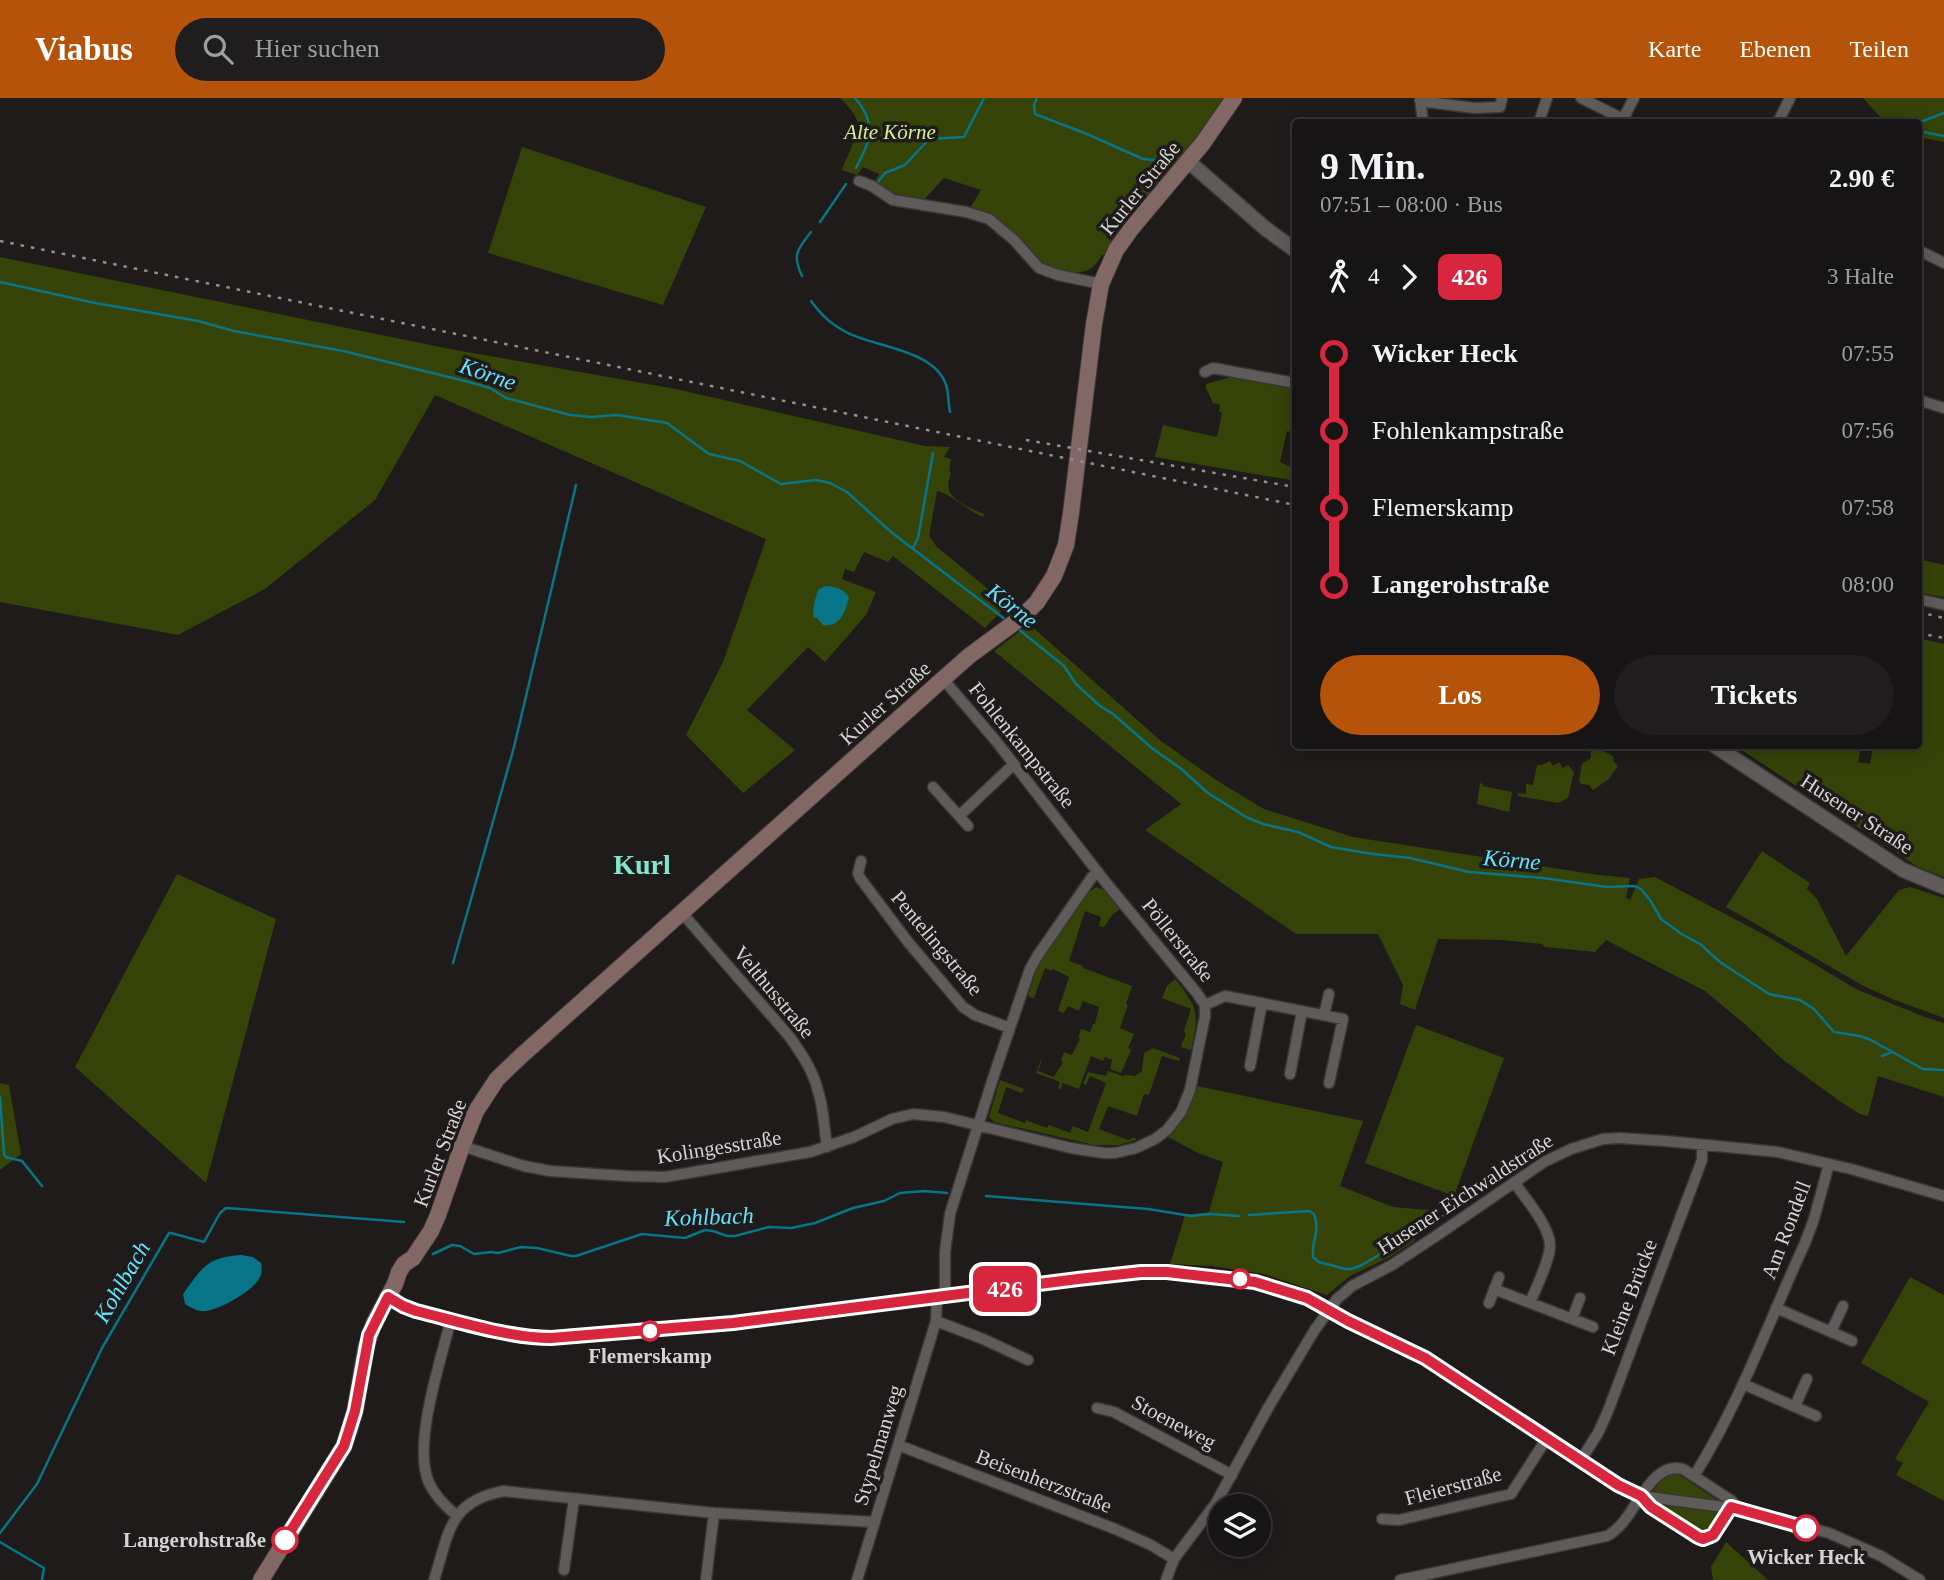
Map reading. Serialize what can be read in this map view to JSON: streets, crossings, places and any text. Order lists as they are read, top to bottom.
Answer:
{
  "streets": {
    "main road": ["Kurler Straße"],
    "street": [
      "Fohlenkampstraße",
      "Husener Straße",
      "Pöllerstraße",
      "Pentelingstraße",
      "Velthusstraße",
      "Kolingesstraße",
      "Husener Eichwaldstraße",
      "Am Rondell",
      "Kleine Brücke",
      "Stoeneweg",
      "Stypelmanweg",
      "Beisenherzstraße",
      "Fleierstraße"
    ]
  },
  "crossings": [
    ["Kurler Straße", "Fohlenkampstraße"],
    ["Kurler Straße", "Velthusstraße"],
    ["Kurler Straße", "Kolingesstraße"],
    ["Fohlenkampstraße", "Pöllerstraße"],
    ["Pöllerstraße", "Kolingesstraße"],
    ["Velthusstraße", "Kolingesstraße"],
    ["Husener Eichwaldstraße", "Am Rondell"],
    ["Husener Eichwaldstraße", "Kleine Brücke"],
    ["Husener Eichwaldstraße", "Stoeneweg"],
    ["Husener Eichwaldstraße", "Beisenherzstraße"],
    ["Stypelmanweg", "Beisenherzstraße"]
  ],
  "districts": ["Kurl"],
  "water": ["Körne", "Kohlbach"],
  "parks": ["Alte Körne"],
  "places": ["Flemerskamp", "Wicker Heck", "Langerohstraße"],
  "lines": ["bus line 426"],
  "page": {
    "header": "Viabus",
    "search": "Hier suchen",
    "nav": ["Karte", "Ebenen", "Teilen"],
    "on_map": "426",
    "heading": ["9 Min.", "07:51 – 08:00 · Bus", "2.90 €"],
    "legs": ["4", "426", "3 Halte"],
    "list": [
      {
        "name": "Wicker Heck",
        "value": "07:55"
      },
      {
        "name": "Fohlenkampstraße",
        "value": "07:56"
      },
      {
        "name": "Flemerskamp",
        "value": "07:58"
      },
      {
        "name": "Langerohstraße",
        "value": "08:00"
      }
    ],
    "buttons": ["Los", "Tickets"]
  }
}
